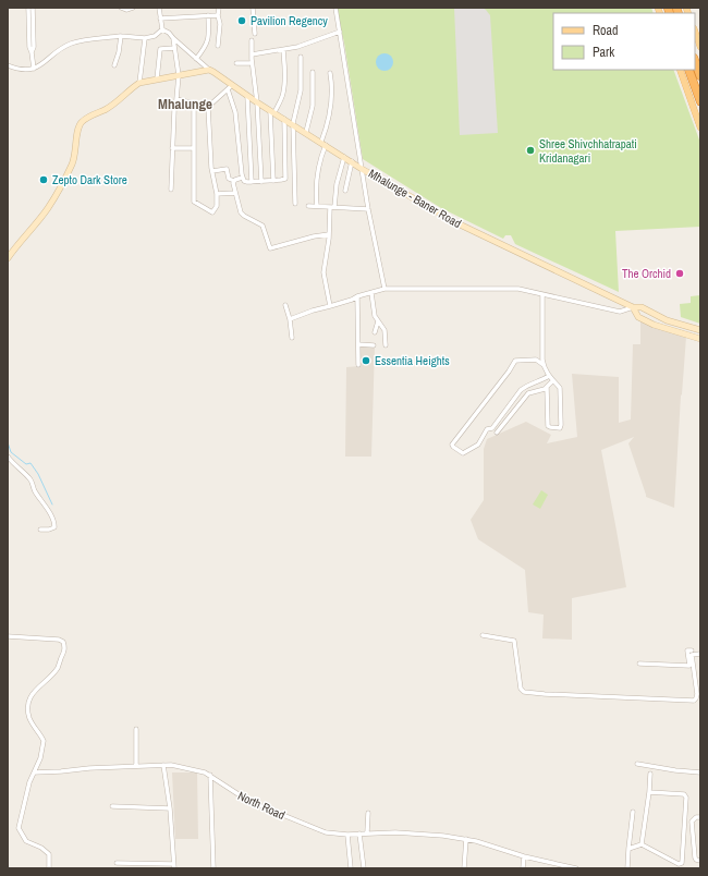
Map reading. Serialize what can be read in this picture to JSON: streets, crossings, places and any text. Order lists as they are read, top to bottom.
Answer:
{
  "streets": {
    "main road": ["Mhalunge - Baner Road"],
    "street": ["North Road"]
  },
  "districts": ["Mhalunge"],
  "places": [
    "Pavilion Regency",
    "Shree Shivchhatrapati Kridanagari",
    "Zepto Dark Store",
    "The Orchid",
    "Essentia Heights"
  ],
  "legend": ["Road", "Park"]
}
